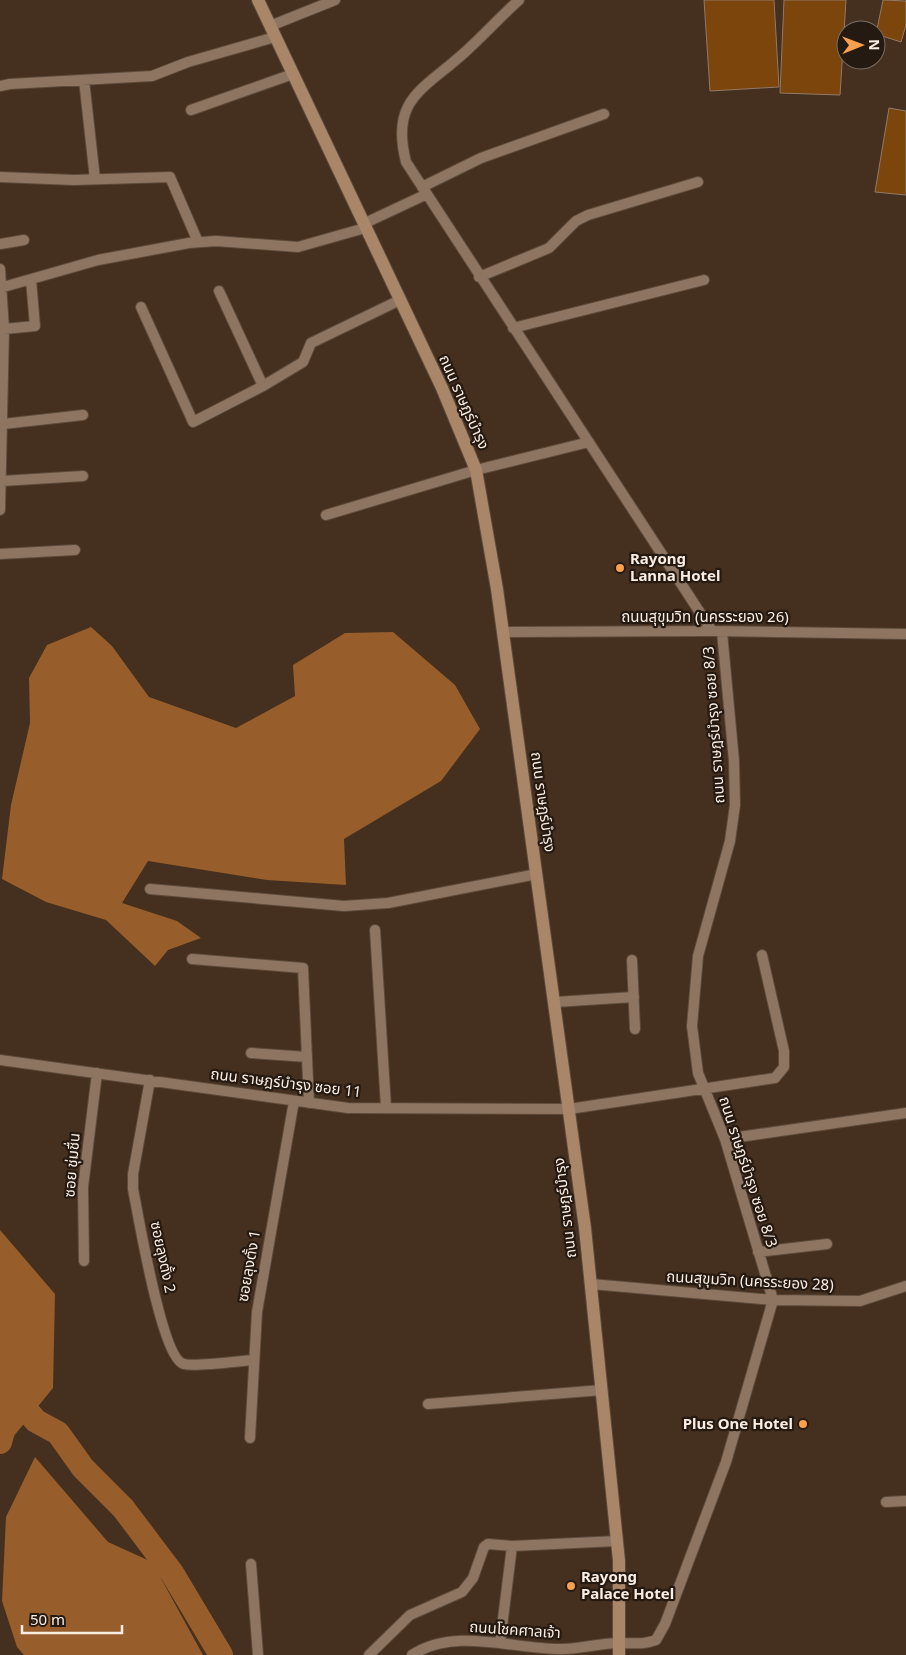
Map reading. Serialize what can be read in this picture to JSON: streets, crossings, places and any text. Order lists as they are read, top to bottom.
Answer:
{
  "streets": {
    "street": [
      "ถนน ราษฎร์บำรุง",
      "ถนนสุขุมวิท (นครระยอง 26)",
      "ถนน ราษฎร์บำรุง ซอย 8/3",
      "ถนน ราษฎร์บำรุง ซอย 11",
      "ซอย ชุ่มชื่น",
      "ซอยลุงตั้ง 2",
      "ซอยลุงตั้ง 1",
      "ถนนสุขุมวิท (นครระยอง 28)",
      "ถนนโชคศาลเจ้า"
    ]
  },
  "crossings": [
    ["ถนน ราษฎร์บำรุง", "ถนนสุขุมวิท (นครระยอง 26)"],
    ["ถนน ราษฎร์บำรุง", "ถนน ราษฎร์บำรุง ซอย 11"],
    ["ถนน ราษฎร์บำรุง", "ถนนสุขุมวิท (นครระยอง 28)"],
    ["ถนน ราษฎร์บำรุง", "ถนนโชคศาลเจ้า"],
    ["ถนนสุขุมวิท (นครระยอง 26)", "ถนน ราษฎร์บำรุง ซอย 8/3"],
    ["ถนน ราษฎร์บำรุง ซอย 8/3", "ถนน ราษฎร์บำรุง ซอย 11"],
    ["ถนน ราษฎร์บำรุง ซอย 8/3", "ถนนสุขุมวิท (นครระยอง 28)"],
    ["ถนน ราษฎร์บำรุง ซอย 11", "ซอย ชุ่มชื่น"],
    ["ถนน ราษฎร์บำรุง ซอย 11", "ซอยลุงตั้ง 2"],
    ["ถนน ราษฎร์บำรุง ซอย 11", "ซอยลุงตั้ง 1"],
    ["ซอยลุงตั้ง 2", "ซอยลุงตั้ง 1"]
  ],
  "places": ["Rayong Lanna Hotel", "Plus One Hotel", "Rayong Palace Hotel"],
  "scale_bar": "50 m",
  "north": "right"
}
